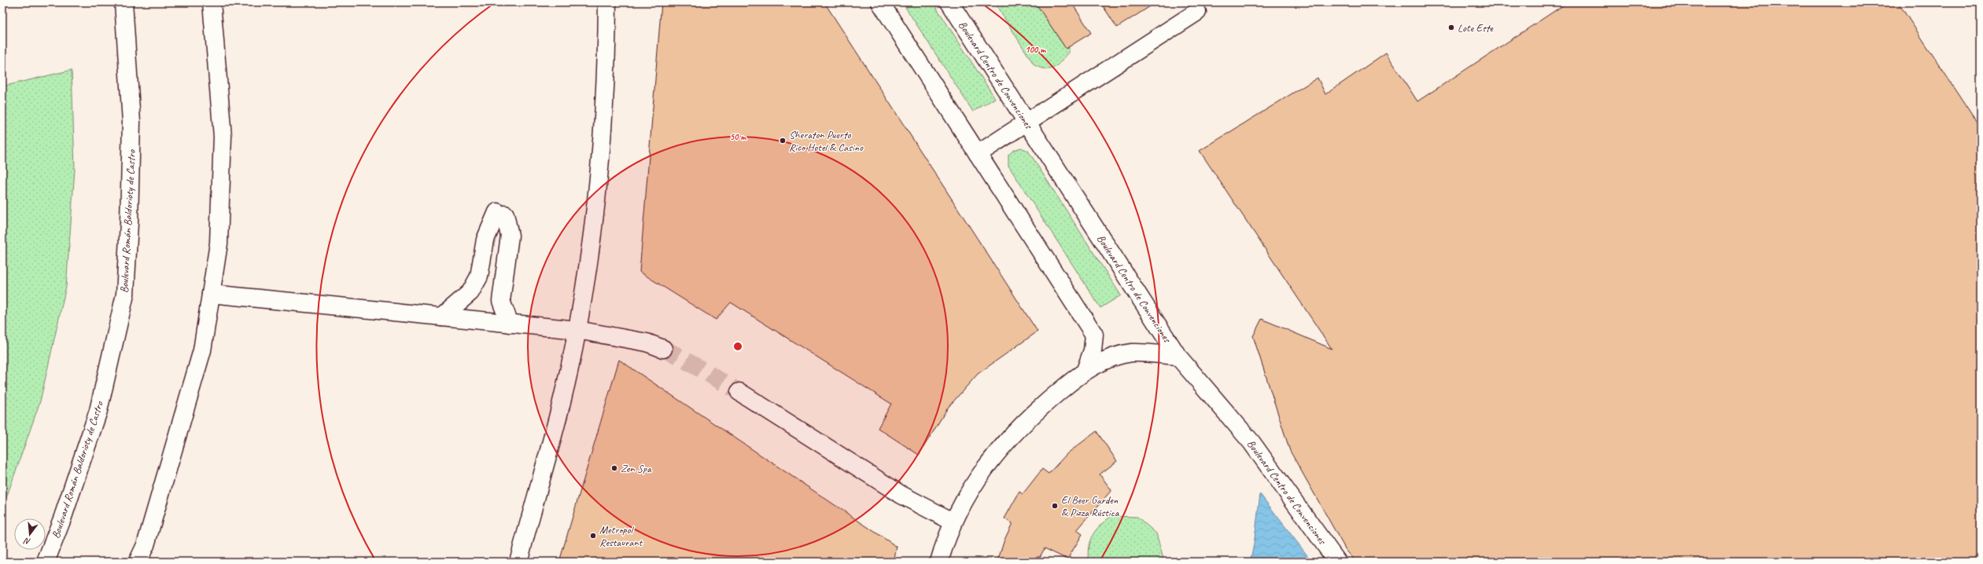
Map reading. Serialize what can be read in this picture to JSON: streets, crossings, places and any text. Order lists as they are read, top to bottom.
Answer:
{
  "streets": {
    "street": ["Boulevard Centro de Convenciones", "Boulevard Román Baldorioty de Castro"]
  },
  "places": [
    "Lote Este",
    "Sheraton Puerto Rico Hotel & Casino",
    "Zen Spa",
    "El Beer Garden & Pizza Rústica",
    "Metropol Restaurant"
  ],
  "north": "bottom",
  "rings": ["100 m", "50 m"]
}
